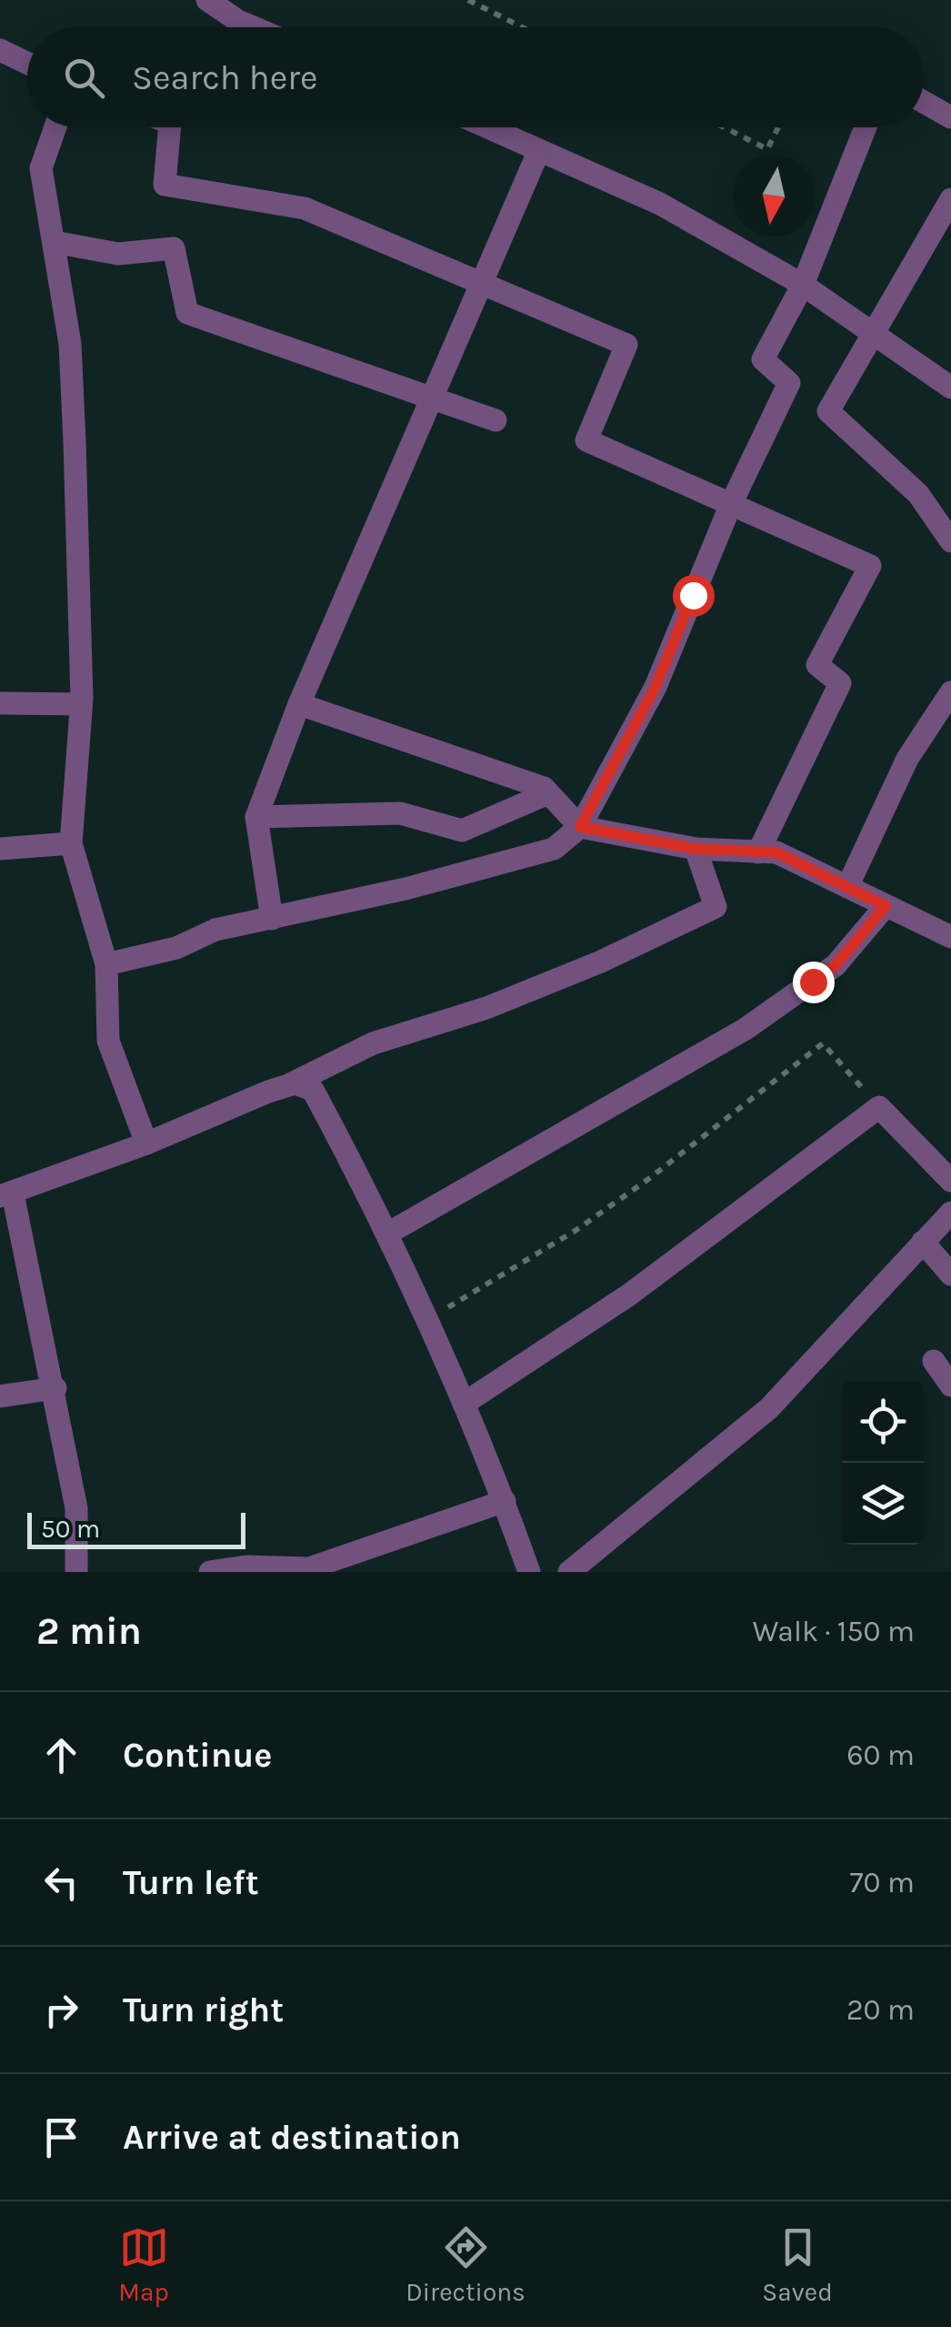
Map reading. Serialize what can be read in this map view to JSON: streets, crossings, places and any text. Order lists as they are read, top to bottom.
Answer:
{
  "scale_bar": "50 m",
  "north": "bottom",
  "page": {
    "search": "Search here",
    "scale": "50 m",
    "heading": ["2 min", "Walk · 150 m"],
    "list": [
      ["Continue", "60 m"],
      ["Turn left", "70 m"],
      ["Turn right", "20 m"],
      "Arrive at destination"
    ],
    "nav": ["Map", "Directions", "Saved"]
  }
}
